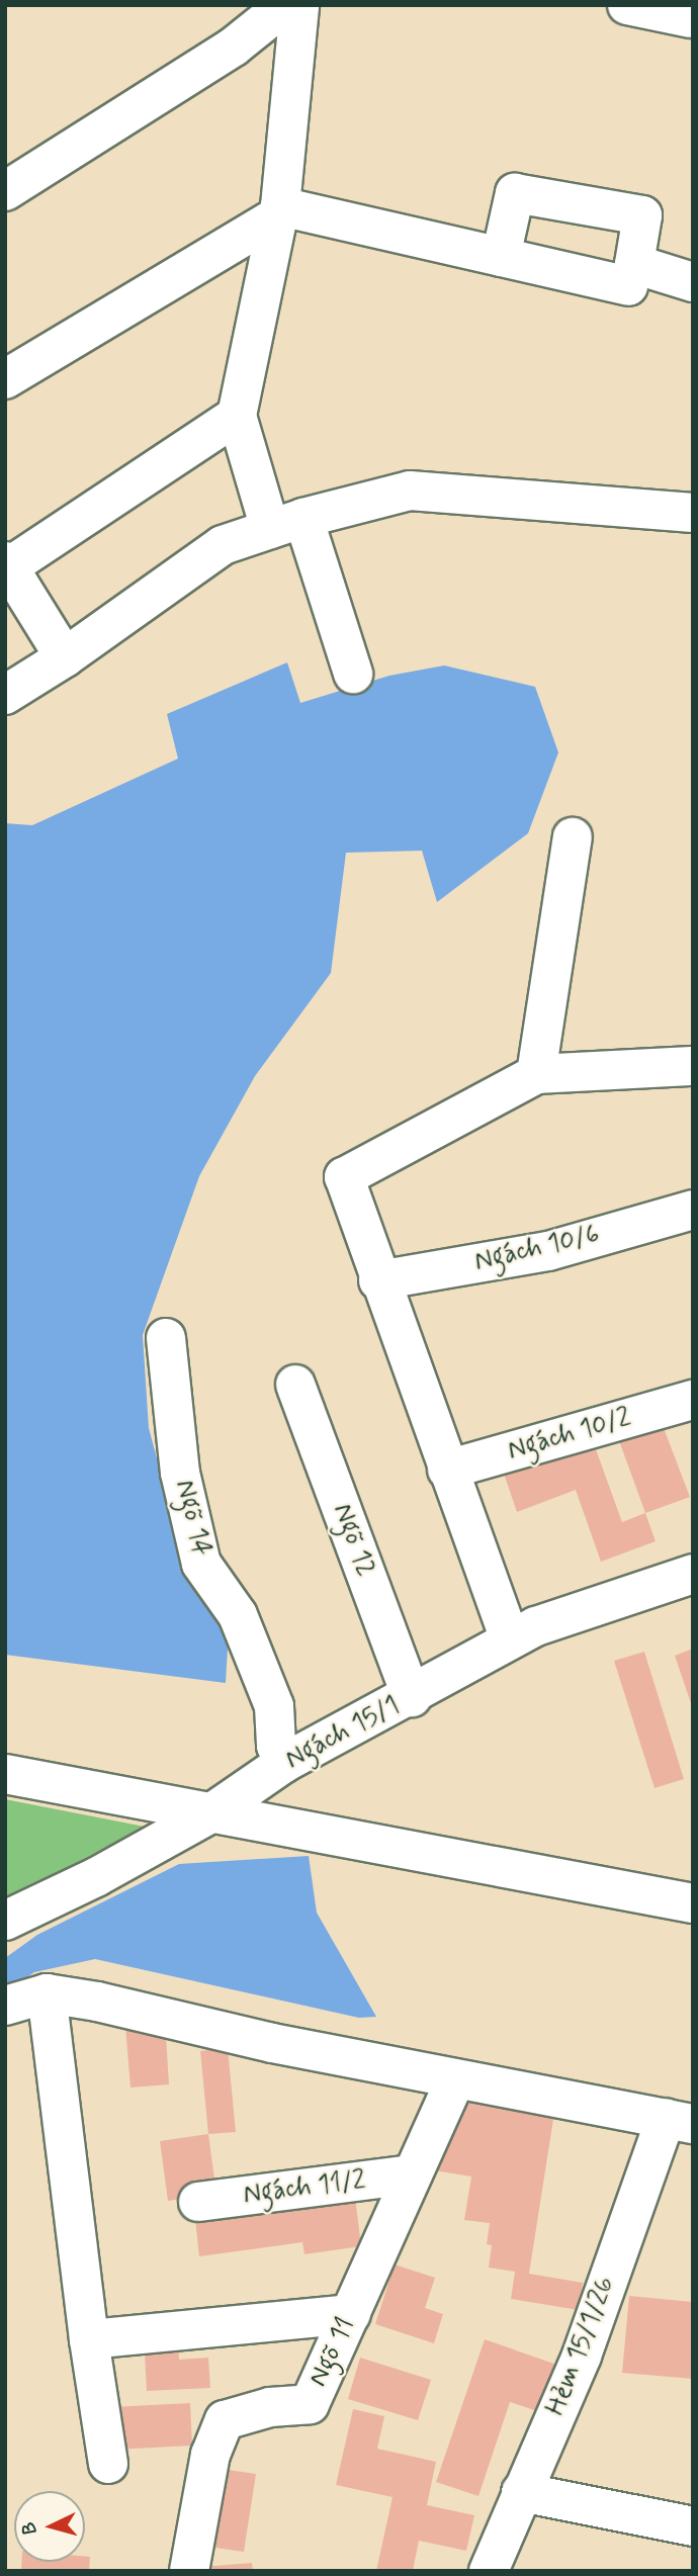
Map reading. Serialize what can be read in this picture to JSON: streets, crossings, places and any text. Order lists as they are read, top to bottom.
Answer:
{
  "streets": {
    "street": [
      "Ngách 10/6",
      "Ngách 10/2",
      "Ngõ 14",
      "Ngõ 12",
      "Ngách 15/1",
      "Ngách 11/2",
      "Hẻm 15/1/26",
      "Ngõ 11"
    ]
  },
  "crossings": [
    ["Ngõ 14", "Ngách 15/1"],
    ["Ngõ 12", "Ngách 15/1"],
    ["Ngách 11/2", "Ngõ 11"]
  ],
  "north": "left"
}
